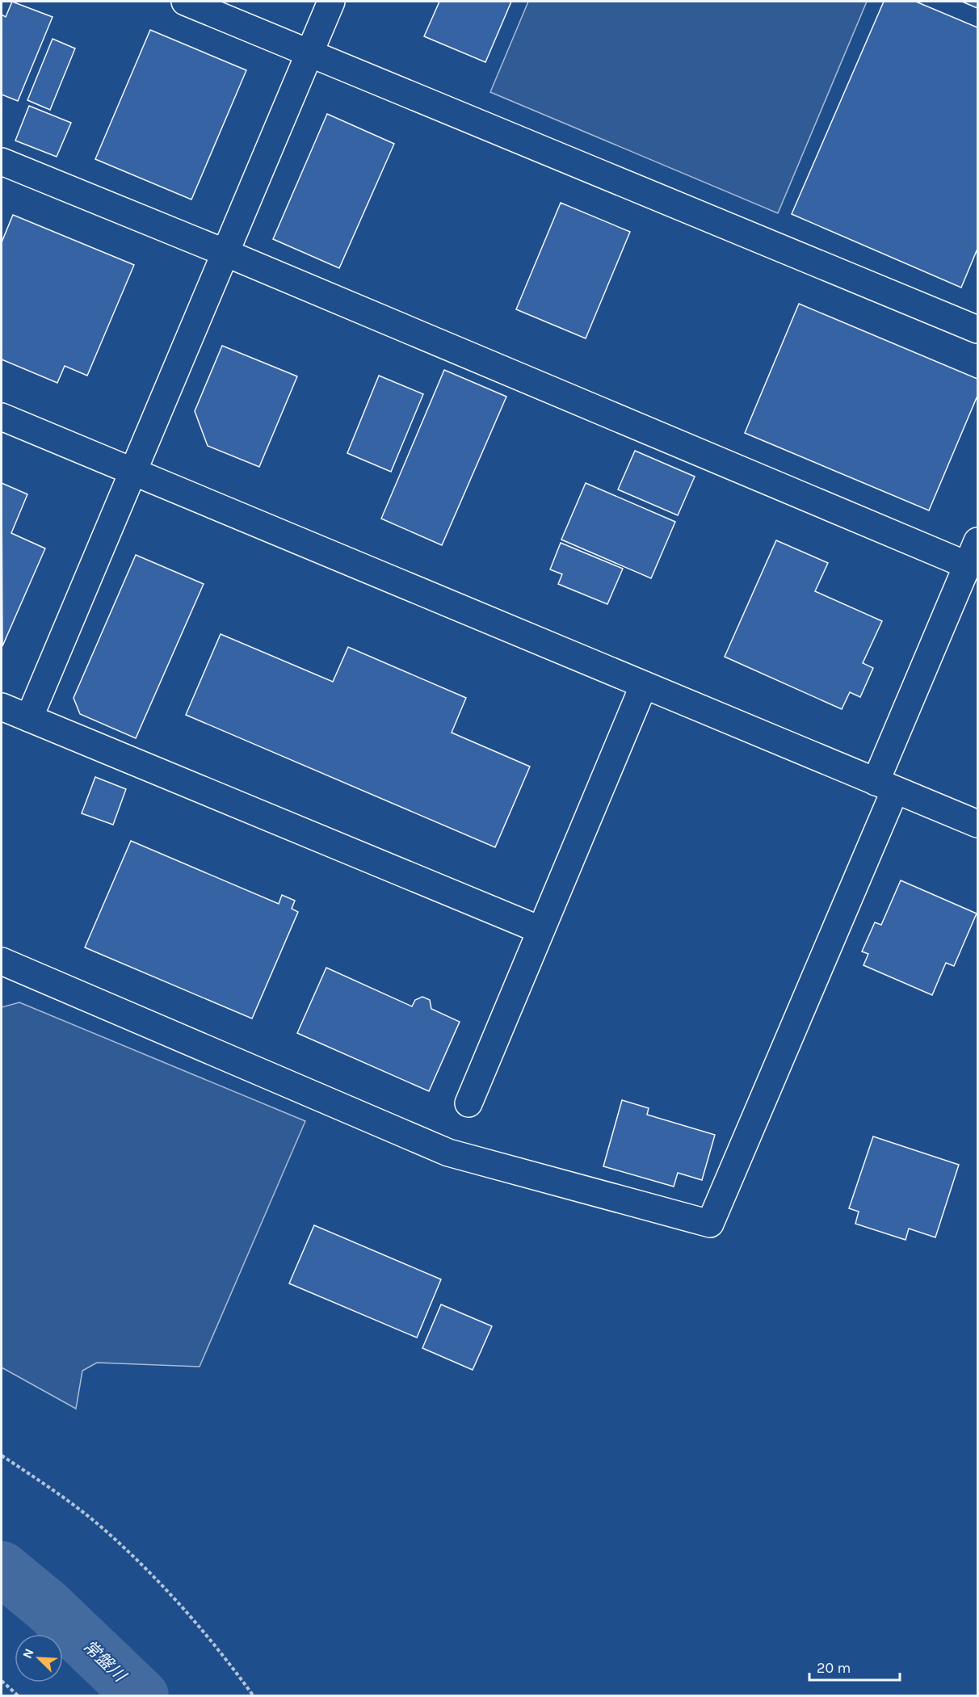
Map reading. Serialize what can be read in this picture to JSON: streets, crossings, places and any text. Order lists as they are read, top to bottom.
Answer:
{
  "water": ["常盤川"],
  "scale_bar": "20 m",
  "north": "top left"
}
